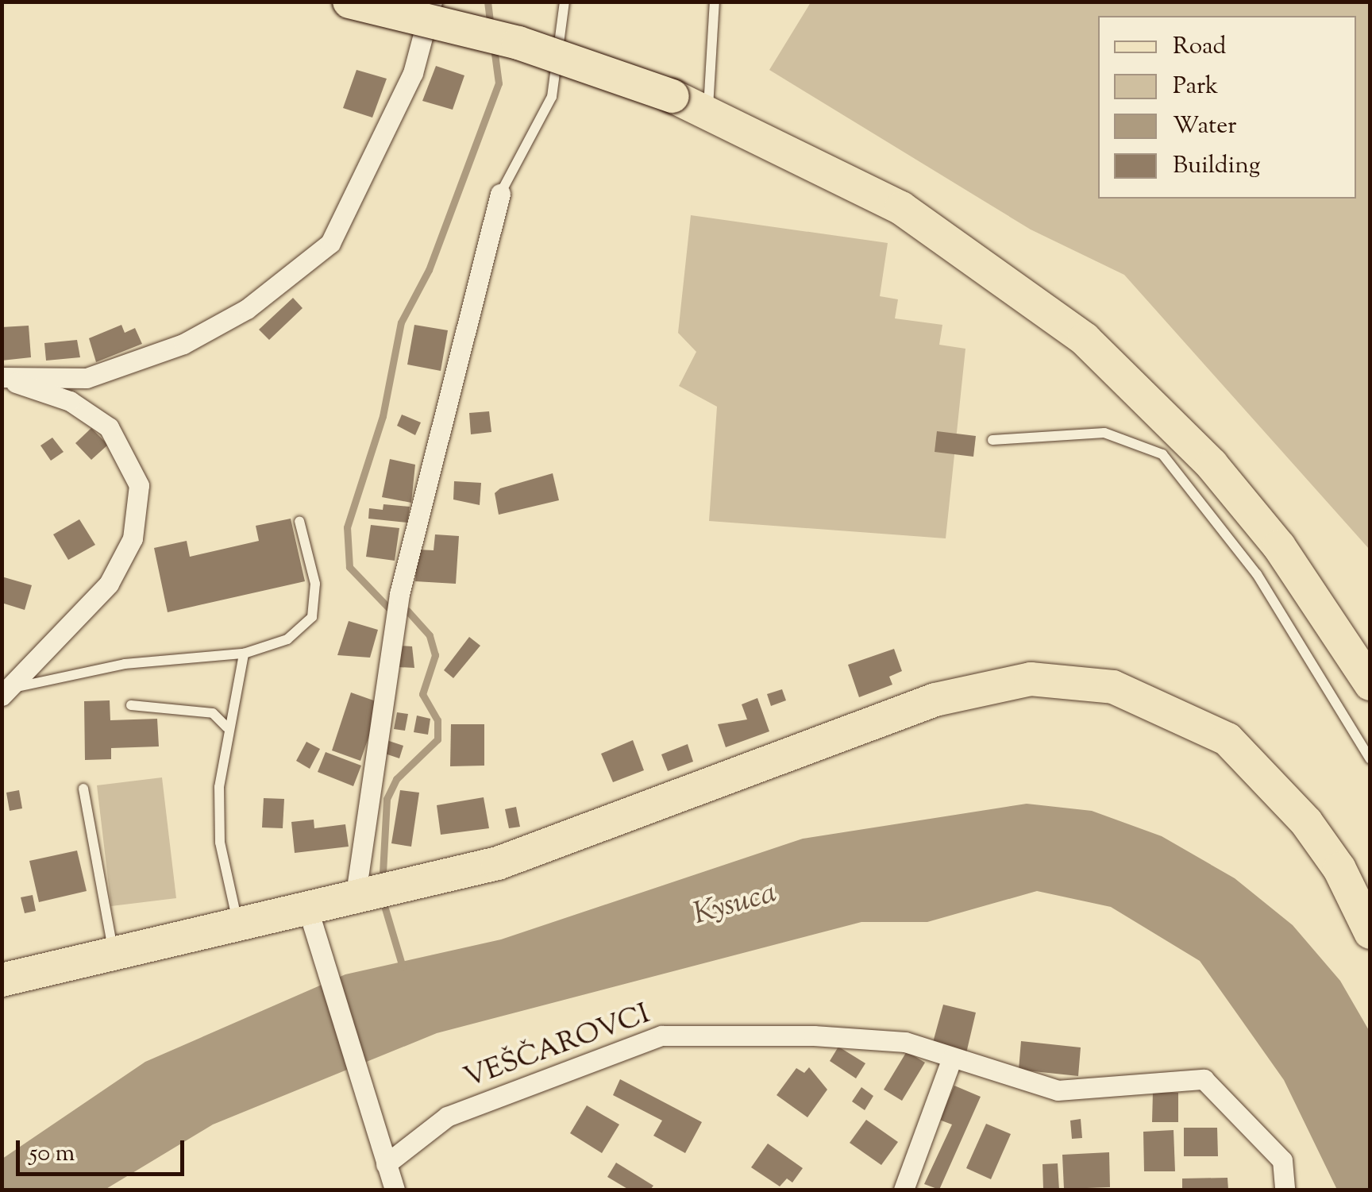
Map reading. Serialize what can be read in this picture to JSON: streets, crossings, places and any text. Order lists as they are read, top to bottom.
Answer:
{
  "streets": {
    "street": ["VEŠČAROVCI"]
  },
  "water": ["Kysuca"],
  "legend": [
    "Road",
    "Park",
    "Water",
    "Building"
  ],
  "scale_bar": "50 m"
}
